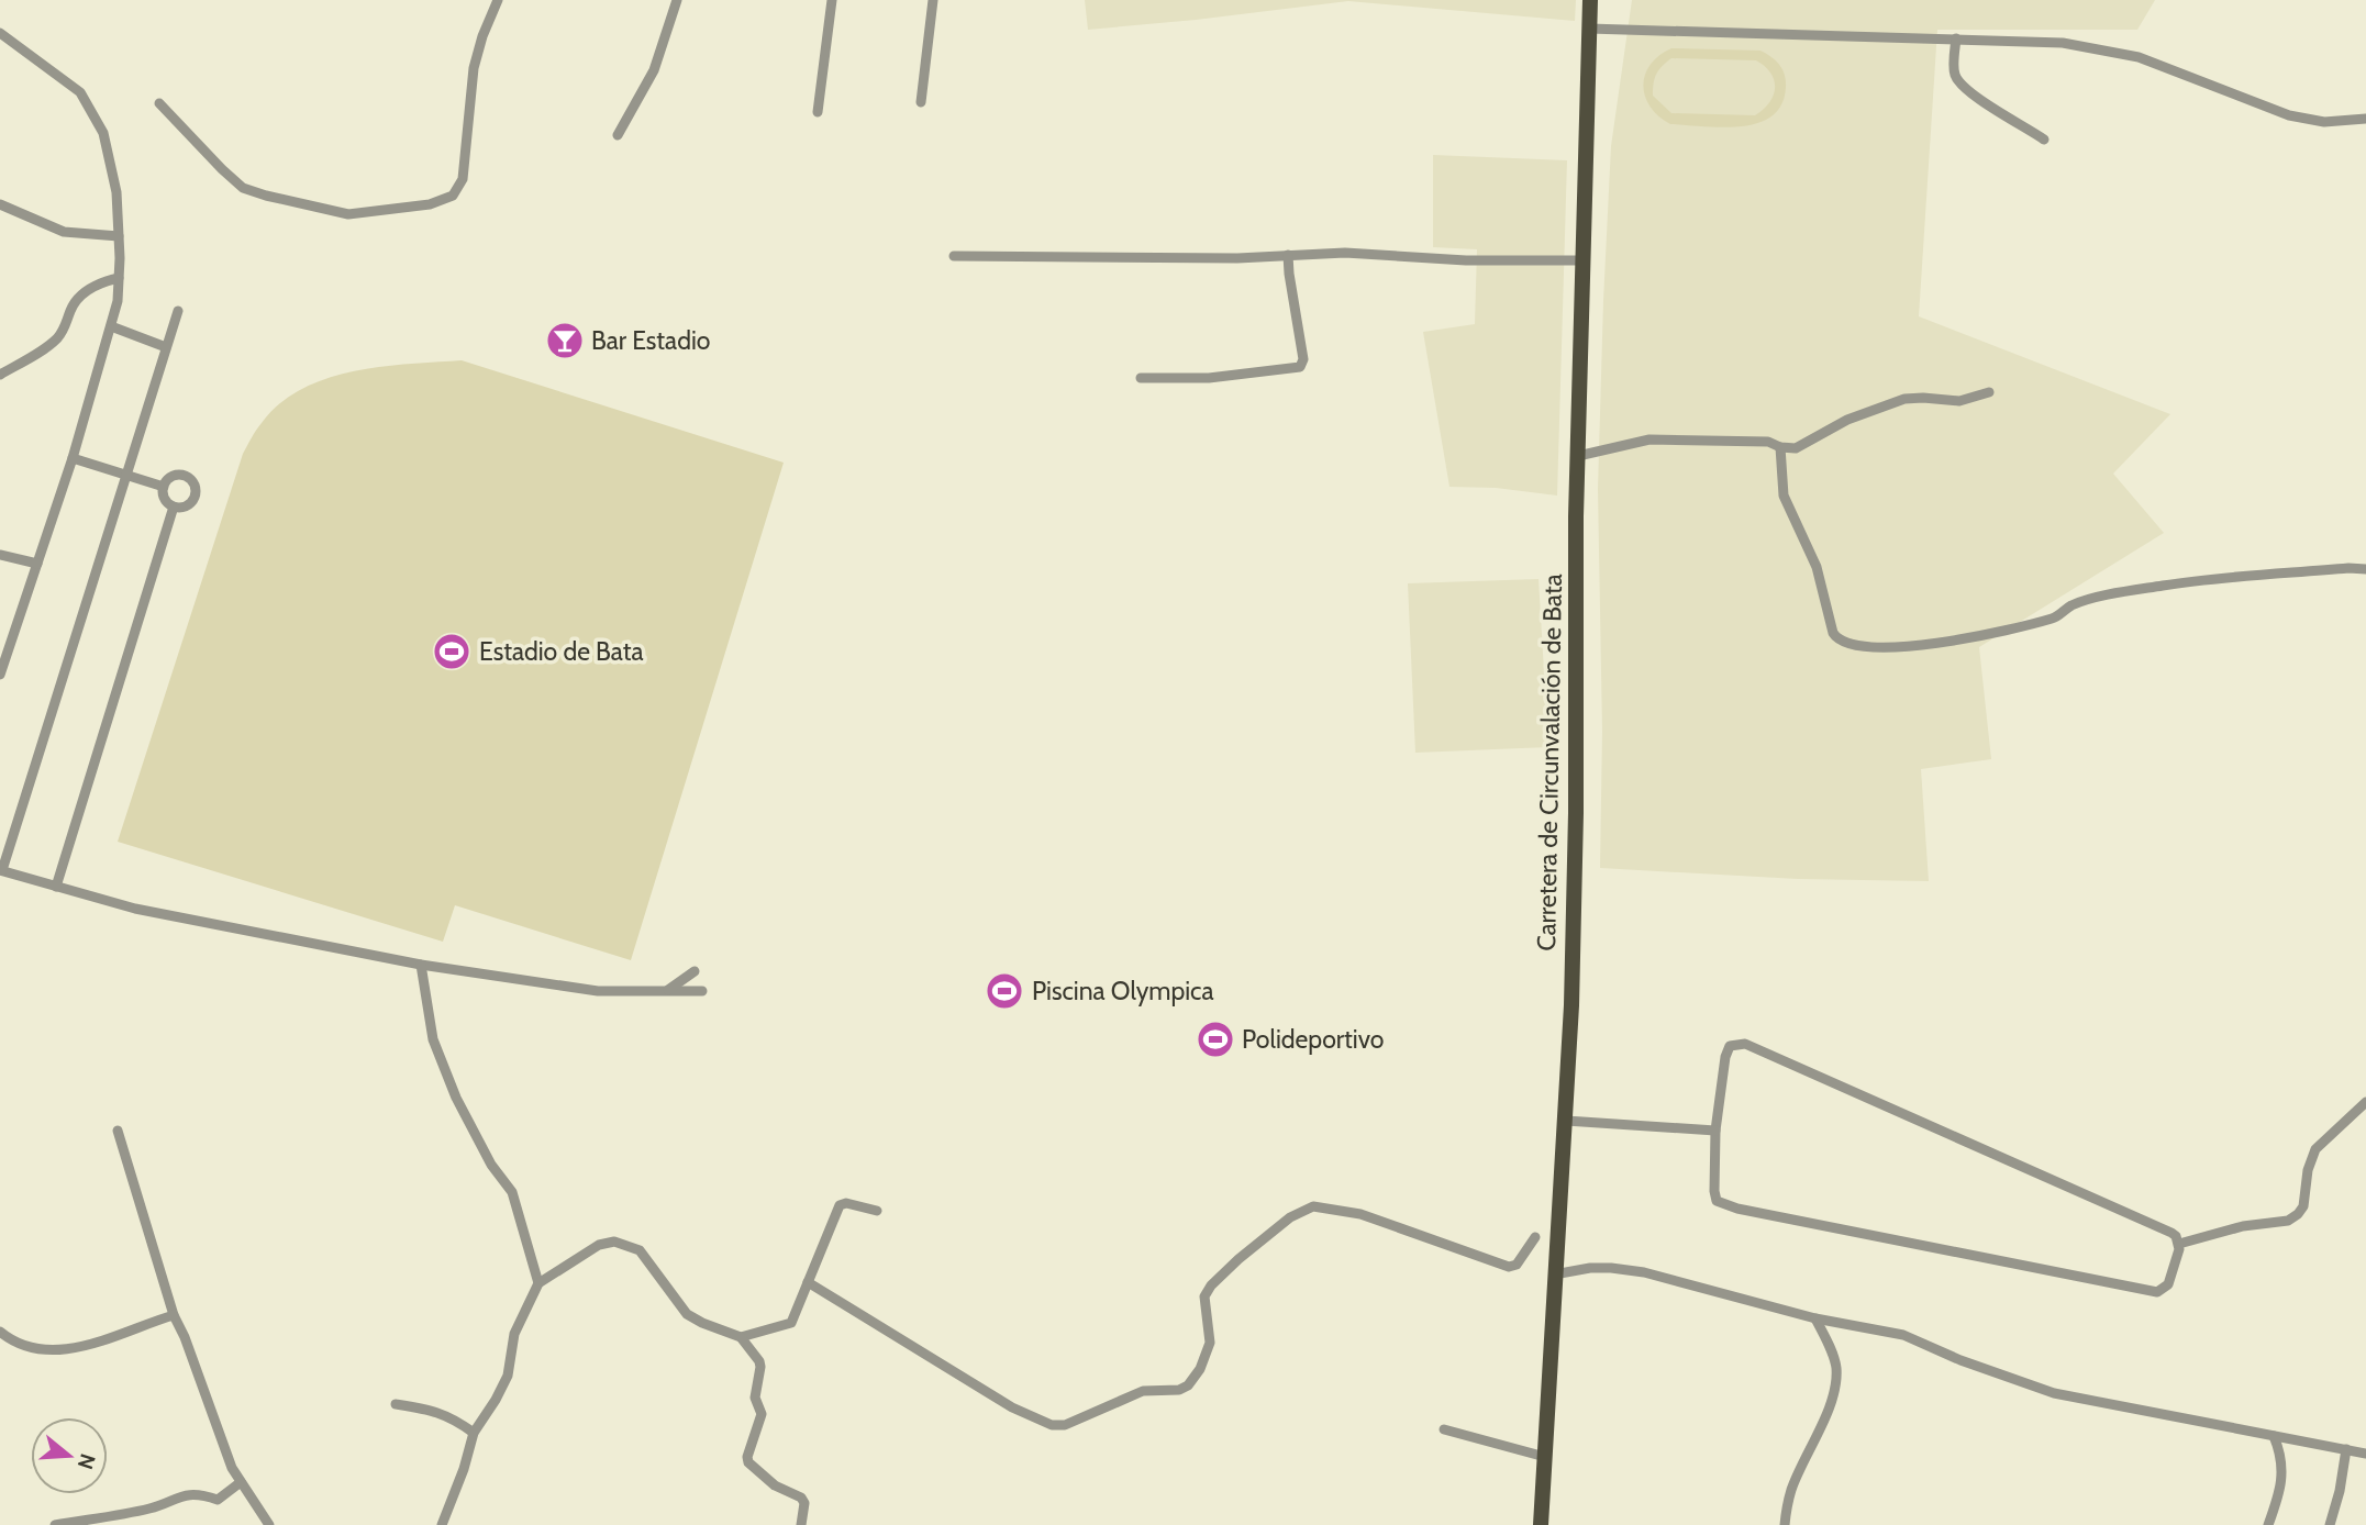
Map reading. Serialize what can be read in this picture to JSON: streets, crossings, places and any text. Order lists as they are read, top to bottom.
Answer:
{
  "streets": {
    "main road": ["Carretera de Circunvalación de Bata"]
  },
  "places": {
    "bar": ["Bar Estadio"],
    "sports": ["Estadio de Bata", "Piscina Olympica", "Polideportivo"]
  },
  "north": "right"
}
